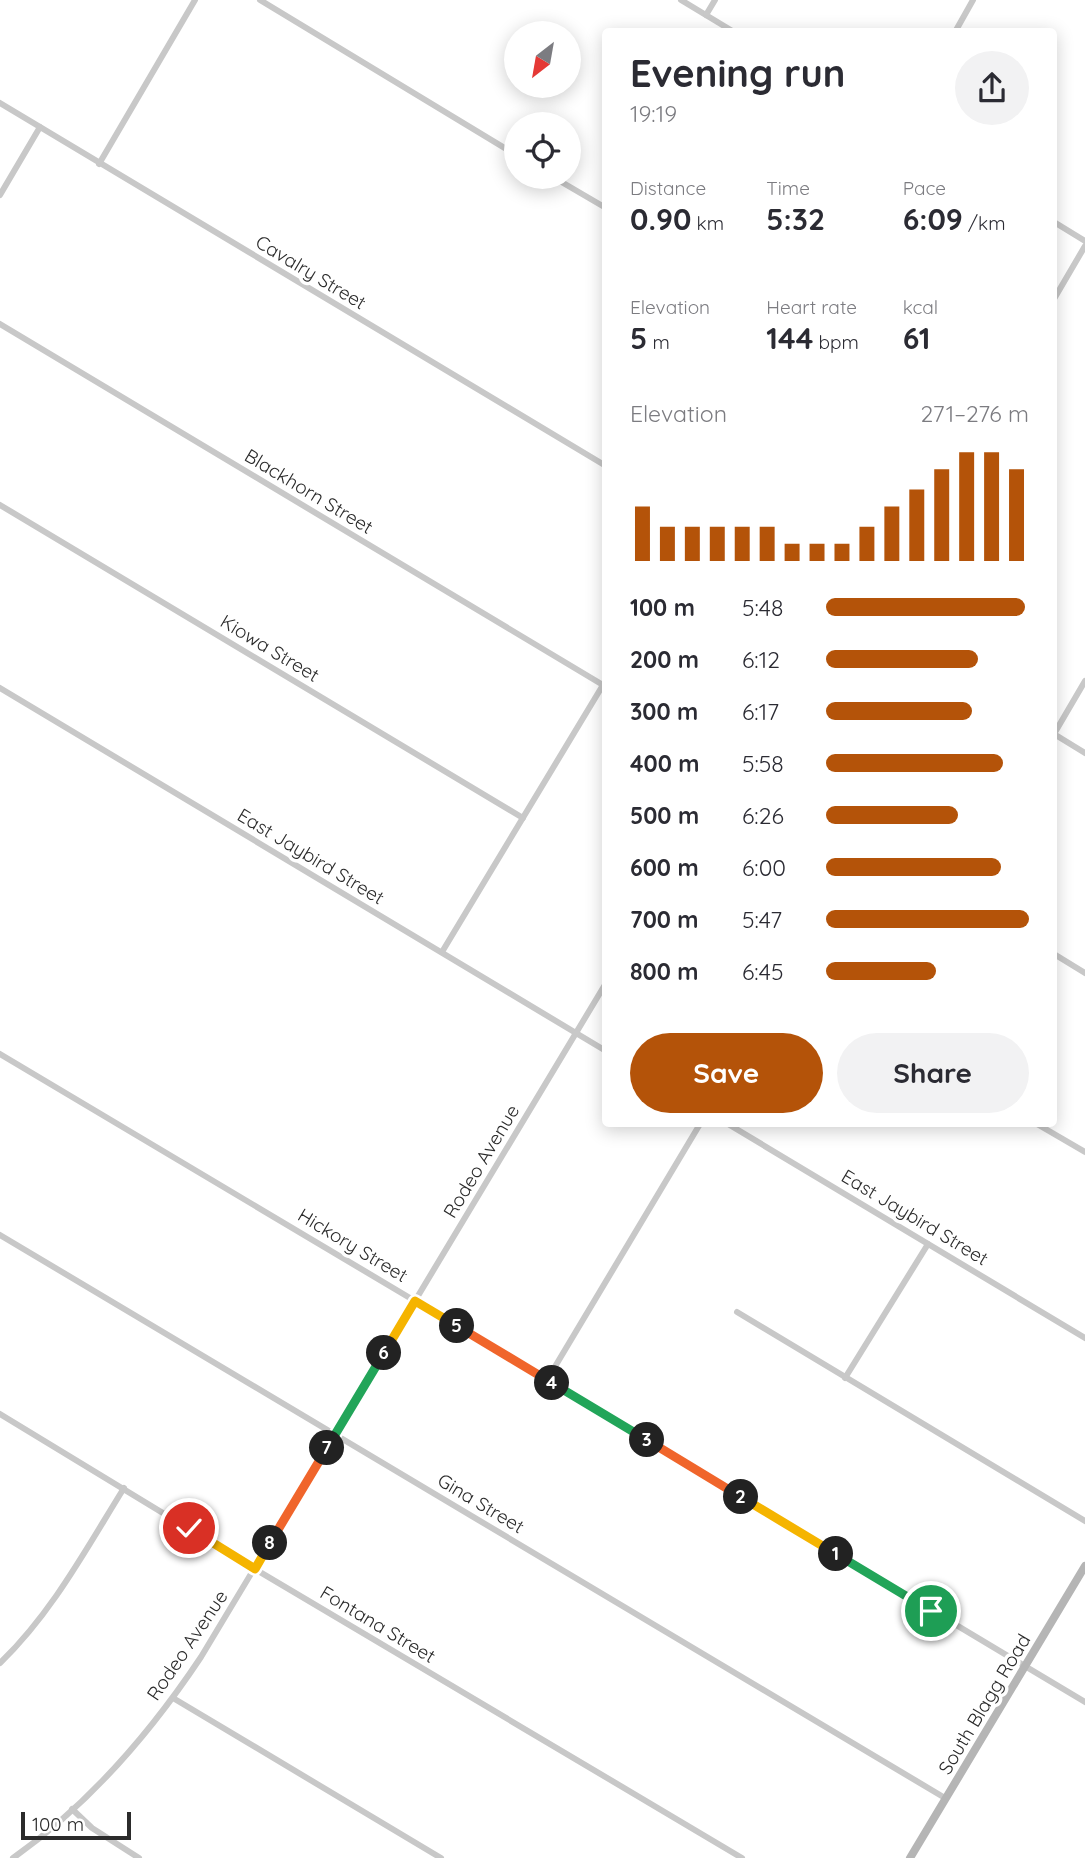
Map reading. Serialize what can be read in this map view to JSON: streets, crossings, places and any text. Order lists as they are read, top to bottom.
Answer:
{
  "streets": {
    "main road": ["South Blagg Road"],
    "street": [
      "Cavalry Street",
      "Blackhorn Street",
      "Kiowa Street",
      "East Jaybird Street",
      "Rodeo Avenue",
      "Hickory Street",
      "Gina Street",
      "Fontana Street"
    ]
  },
  "crossings": [
    ["East Jaybird Street", "Rodeo Avenue"],
    ["Rodeo Avenue", "Hickory Street"],
    ["Rodeo Avenue", "Gina Street"],
    ["Rodeo Avenue", "Fontana Street"],
    ["Hickory Street", "South Blagg Road"],
    ["Gina Street", "South Blagg Road"]
  ],
  "scale_bar": "100 m",
  "north": "bottom left",
  "page": {
    "heading": ["Evening run", "19:19"],
    "stats": [
      ["Distance", "0.90 km"],
      ["Time", "5:32"],
      ["Pace", "6:09 /km"],
      ["Elevation", "5 m"],
      ["Heart rate", "144 bpm"],
      ["kcal", "61"]
    ],
    "chart": ["Elevation", "271–276 m"],
    "list": [
      {
        "name": "100 m",
        "note": "5:48"
      },
      {
        "name": "200 m",
        "note": "6:12"
      },
      {
        "name": "300 m",
        "note": "6:17"
      },
      {
        "name": "400 m",
        "note": "5:58"
      },
      {
        "name": "500 m",
        "note": "6:26"
      },
      {
        "name": "600 m",
        "note": "6:00"
      },
      {
        "name": "700 m",
        "note": "5:47"
      },
      {
        "name": "800 m",
        "note": "6:45"
      }
    ],
    "buttons": ["Save", "Share"],
    "pins": [
      "5",
      "6",
      "4",
      "3",
      "7",
      "2",
      "8",
      "1"
    ],
    "scale": "100 m"
  }
}
